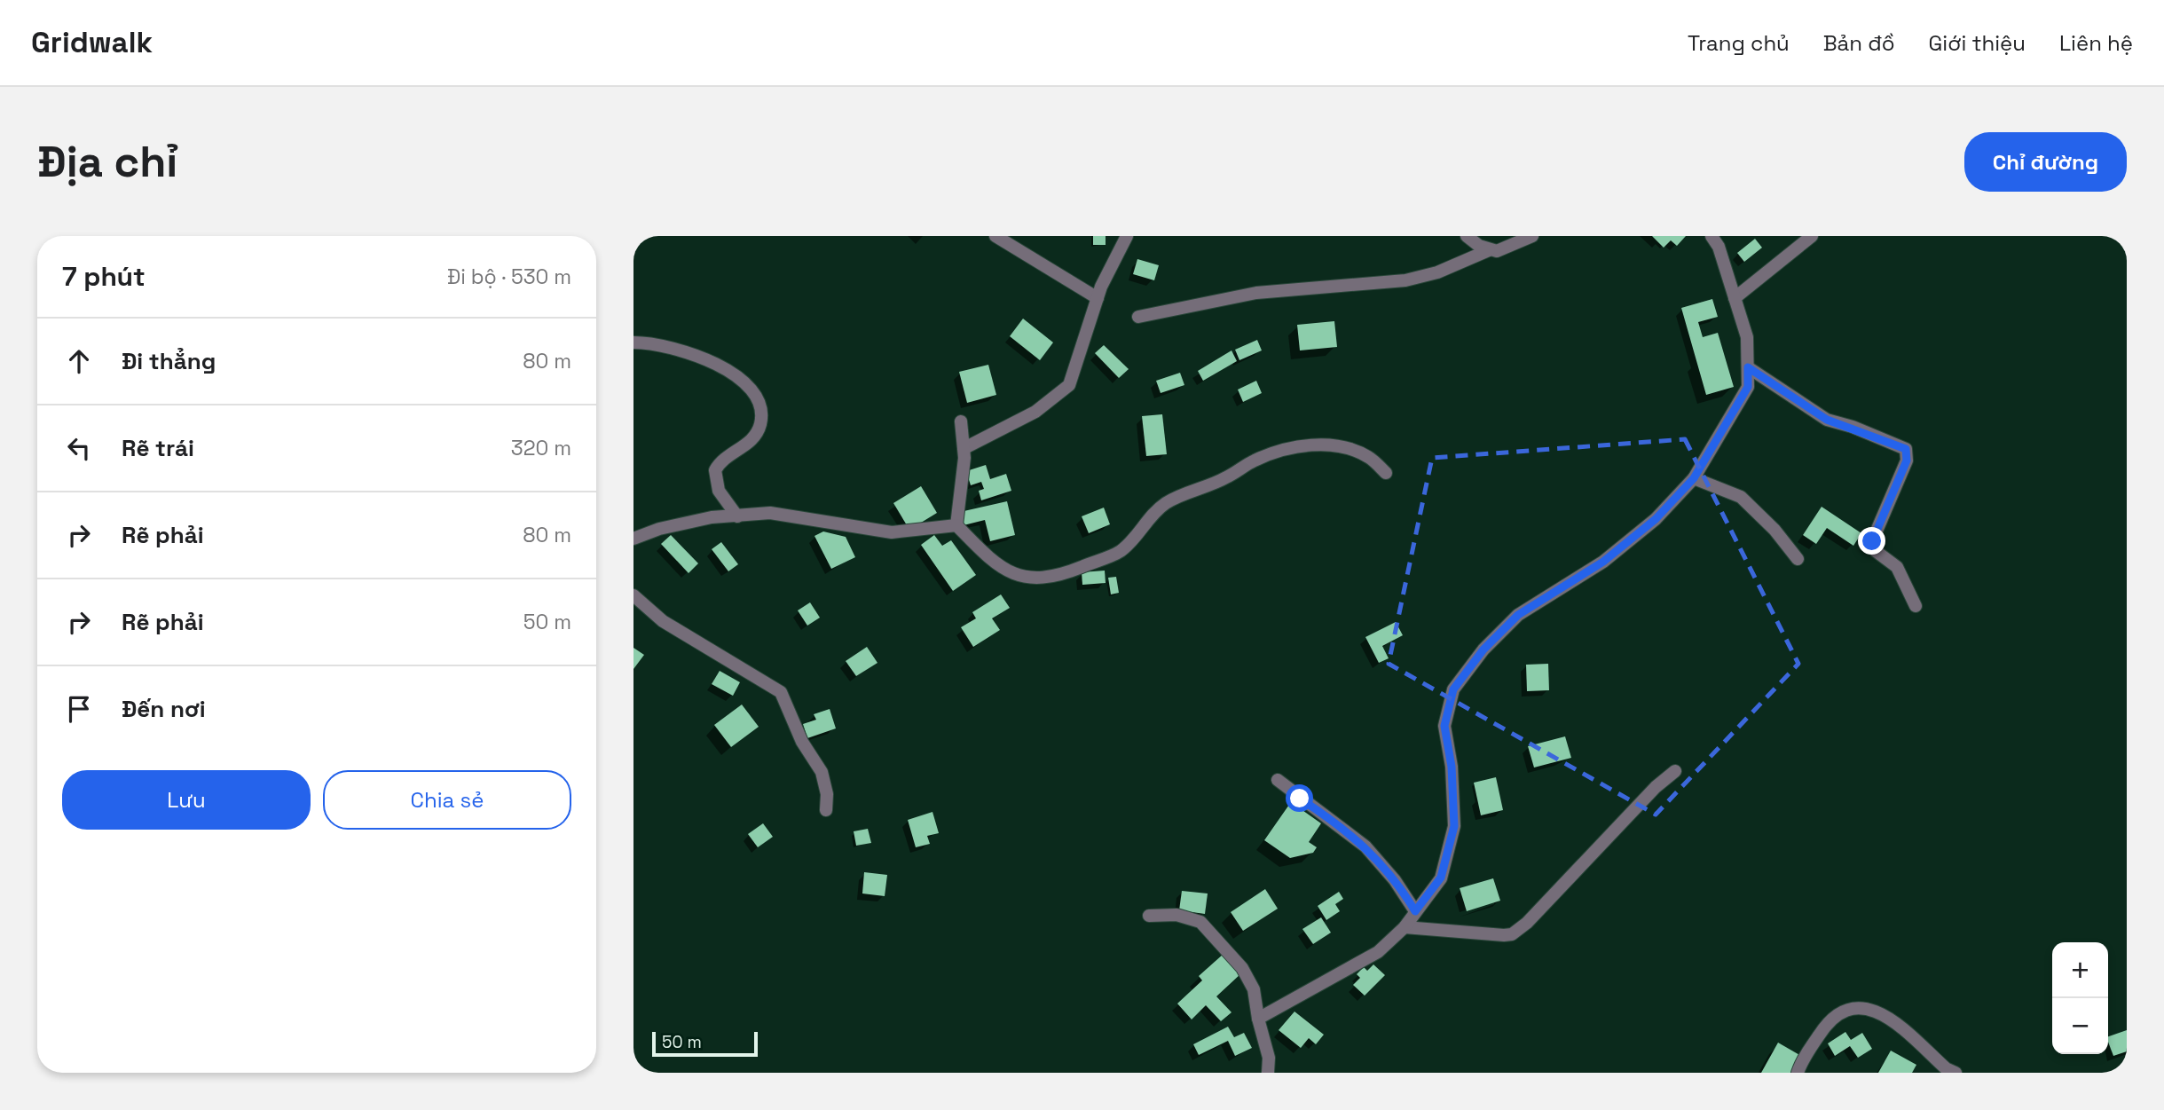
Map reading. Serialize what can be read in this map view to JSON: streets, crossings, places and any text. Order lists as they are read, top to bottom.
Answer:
{
  "scale_bar": "50 m",
  "page": {
    "header": "Gridwalk",
    "nav": [
      "Trang chủ",
      "Bản đồ",
      "Giới thiệu",
      "Liên hệ"
    ],
    "buttons": [
      "Chỉ đường",
      ["Lưu", "Chia sẻ"]
    ],
    "title": "Địa chỉ",
    "heading": ["7 phút", "Đi bộ · 530 m"],
    "list": [
      ["Đi thẳng", "80 m"],
      ["Rẽ trái", "320 m"],
      ["Rẽ phải", "80 m"],
      ["Rẽ phải", "50 m"],
      "Đến nơi"
    ],
    "map_buttons": ["+", "−"],
    "scale": "50 m"
  }
}
